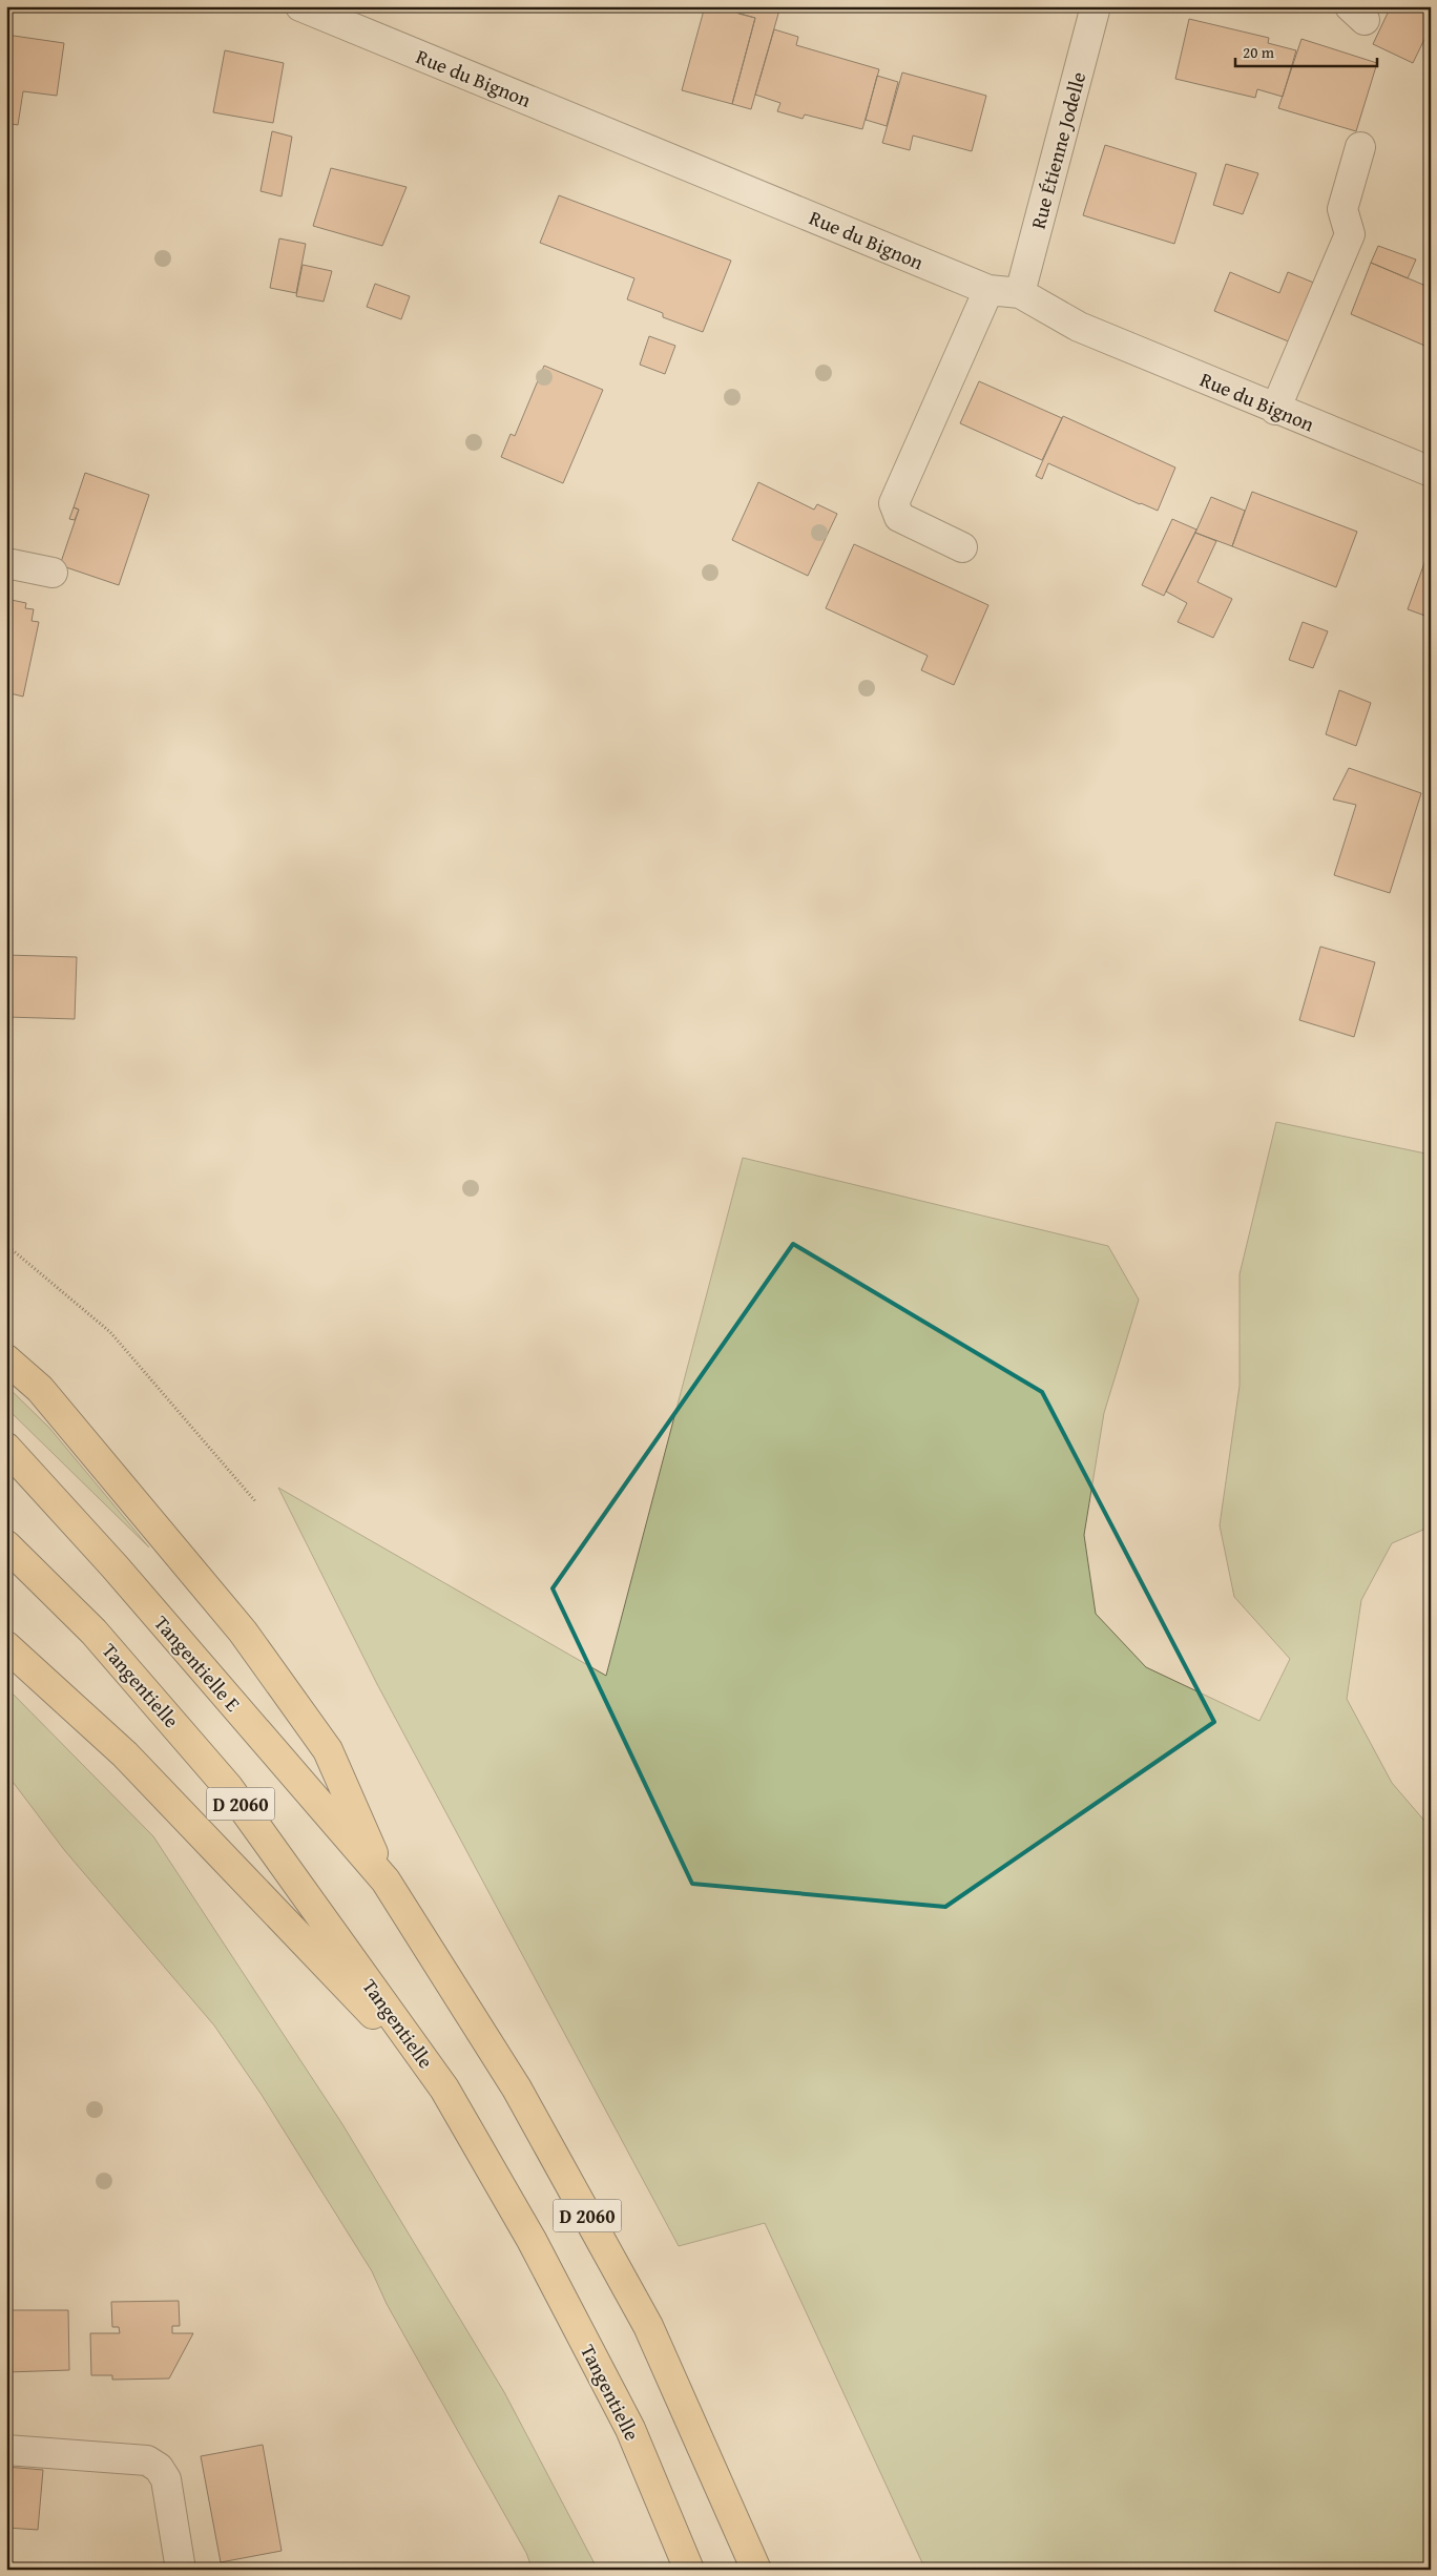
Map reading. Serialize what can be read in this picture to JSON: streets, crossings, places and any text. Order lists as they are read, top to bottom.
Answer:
{
  "streets": {
    "main road": ["Tangentielle E", "Tangentielle", "D 2060"],
    "street": ["Rue du Bignon", "Rue Étienne Jodelle"]
  },
  "crossings": [
    ["Rue du Bignon", "Rue Étienne Jodelle"],
    ["Tangentielle E", "D 2060"]
  ],
  "scale_bar": "20 m"
}
